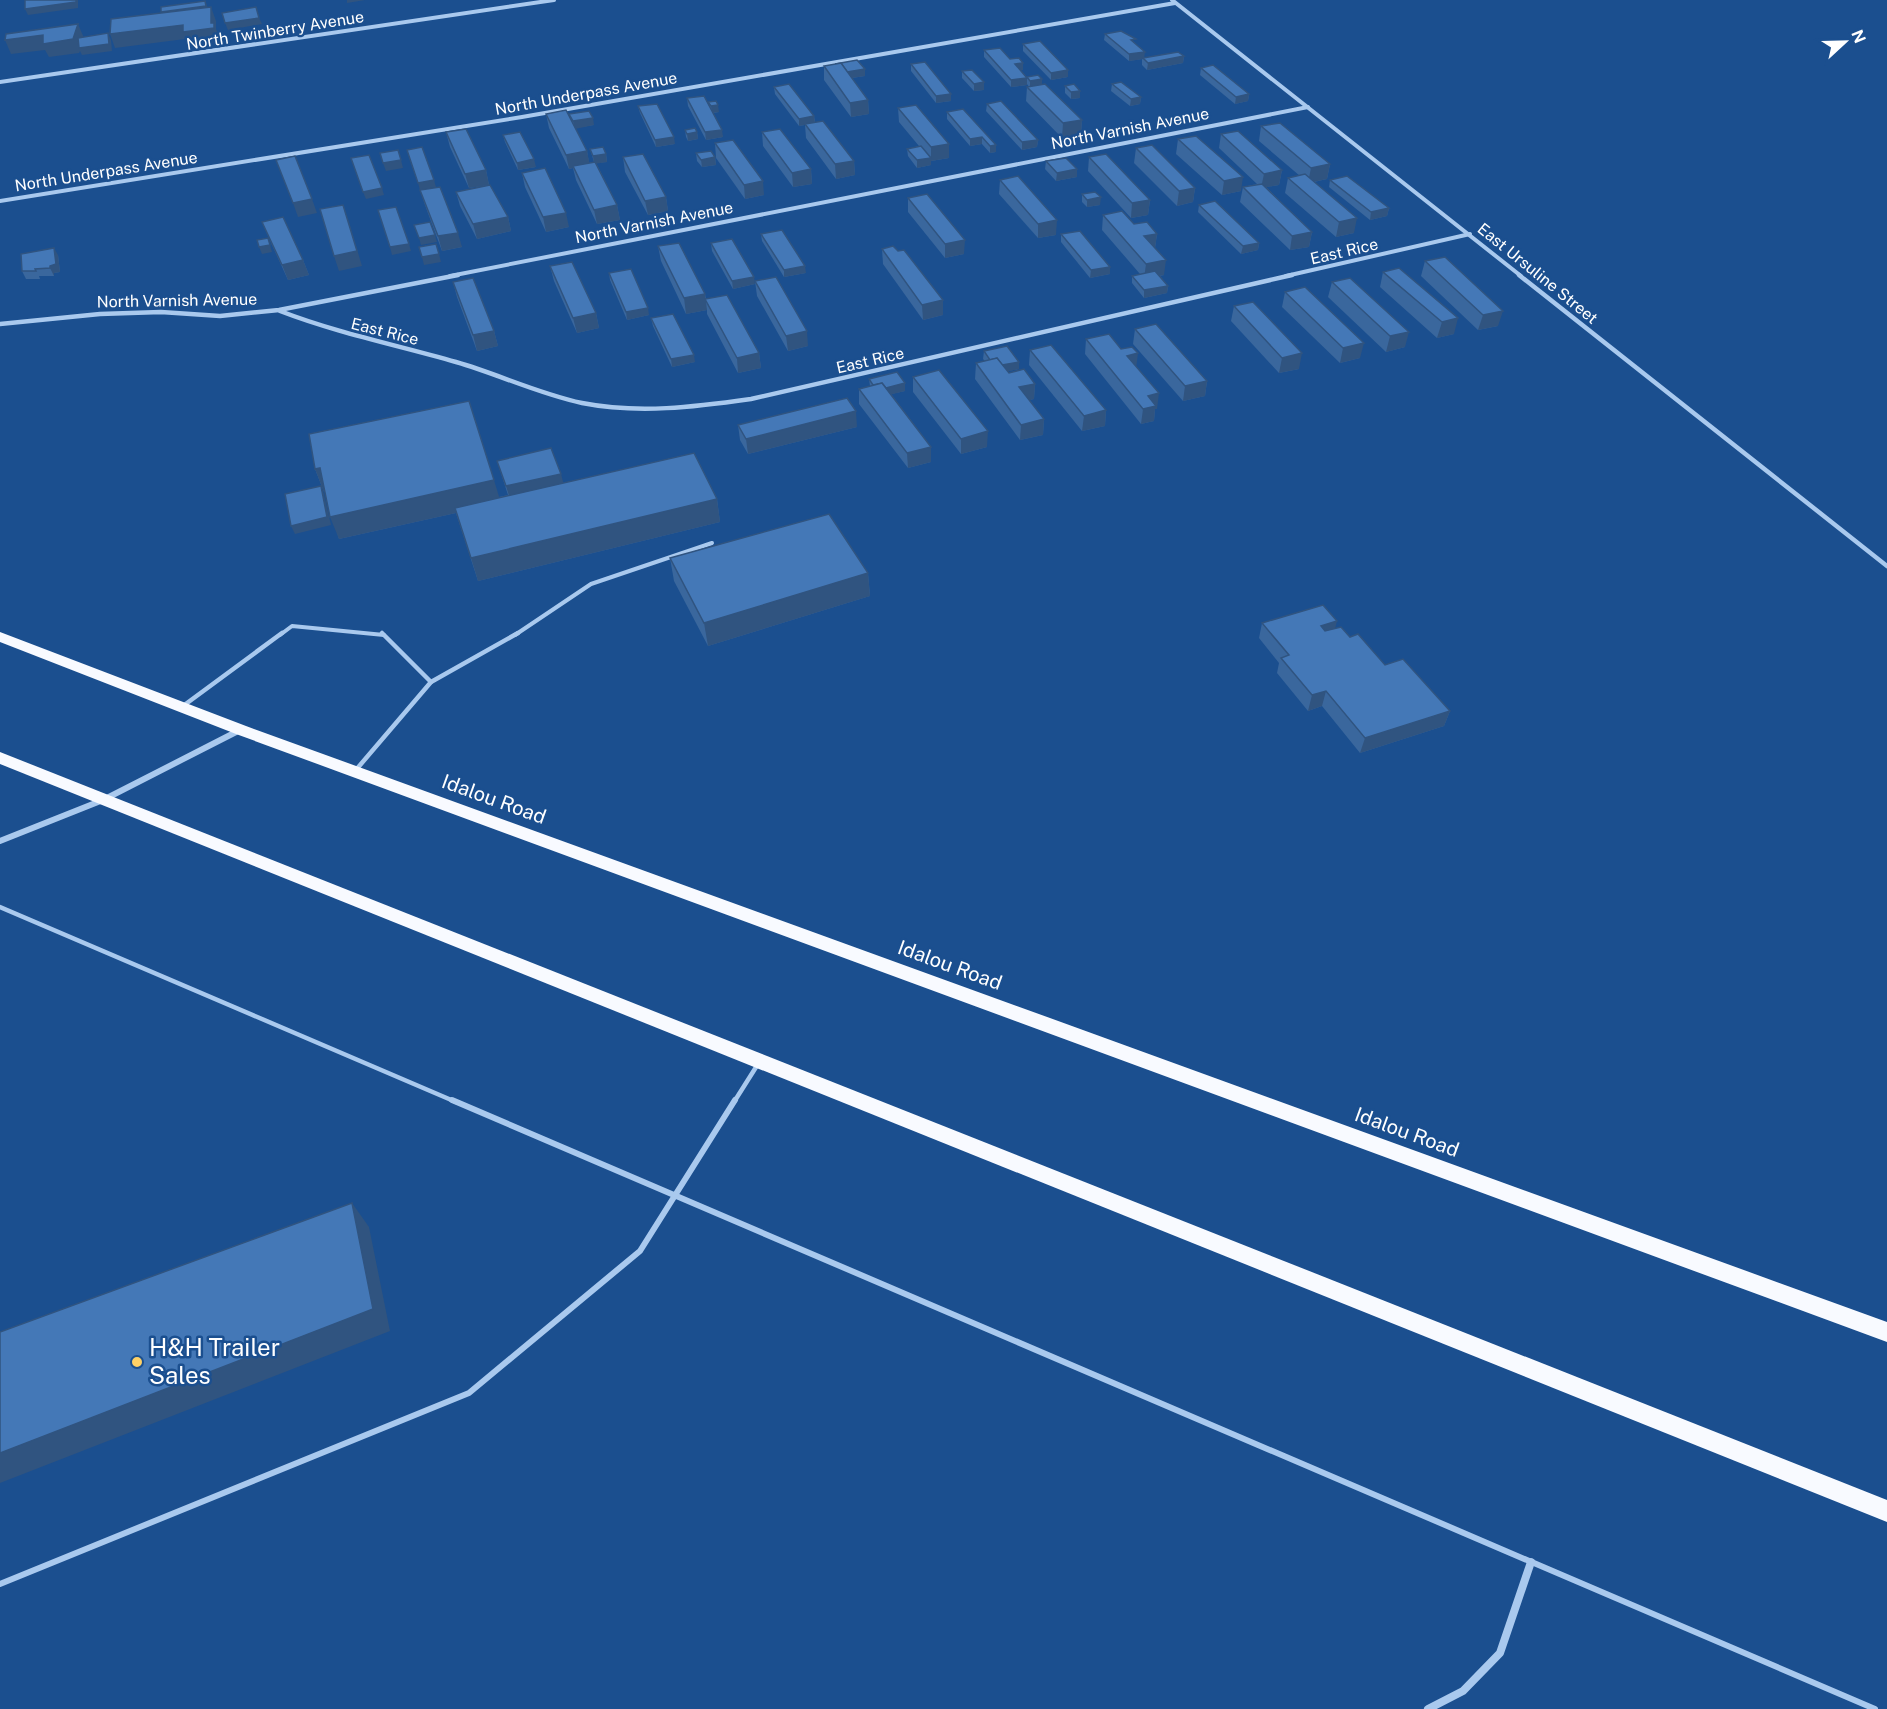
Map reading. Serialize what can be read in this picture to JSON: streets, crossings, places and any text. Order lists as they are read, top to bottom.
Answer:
{
  "streets": {
    "highway": ["Idalou Road"],
    "street": [
      "North Twinberry Avenue",
      "North Underpass Avenue",
      "North Varnish Avenue",
      "East Rice",
      "East Ursuline Street"
    ]
  },
  "crossings": [
    ["North Underpass Avenue", "East Ursuline Street"],
    ["North Varnish Avenue", "East Rice"],
    ["North Varnish Avenue", "East Ursuline Street"],
    ["East Rice", "East Ursuline Street"]
  ],
  "places": ["H&H Trailer Sales"],
  "north": "right"
}
